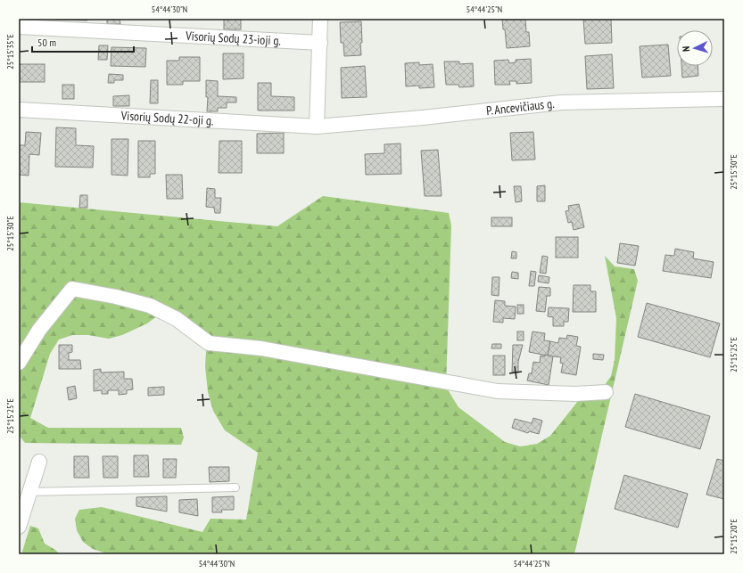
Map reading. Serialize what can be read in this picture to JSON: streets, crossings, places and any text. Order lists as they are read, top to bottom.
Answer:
{
  "streets": {
    "street": ["Visorių Sodų 23-ioji g.", "P. Ancevičiaus g.", "Visorių Sodų 22-oji g."]
  },
  "crossings": [
    ["P. Ancevičiaus g.", "Visorių Sodų 22-oji g."]
  ],
  "scale_bar": "50 m",
  "north": "left",
  "coordinates": [
    "54°44'30\"N",
    "54°44'25\"N",
    "25°15'35\"E",
    "25°15'30\"E",
    "25°15'25\"E",
    "25°15'20\"E"
  ]
}
